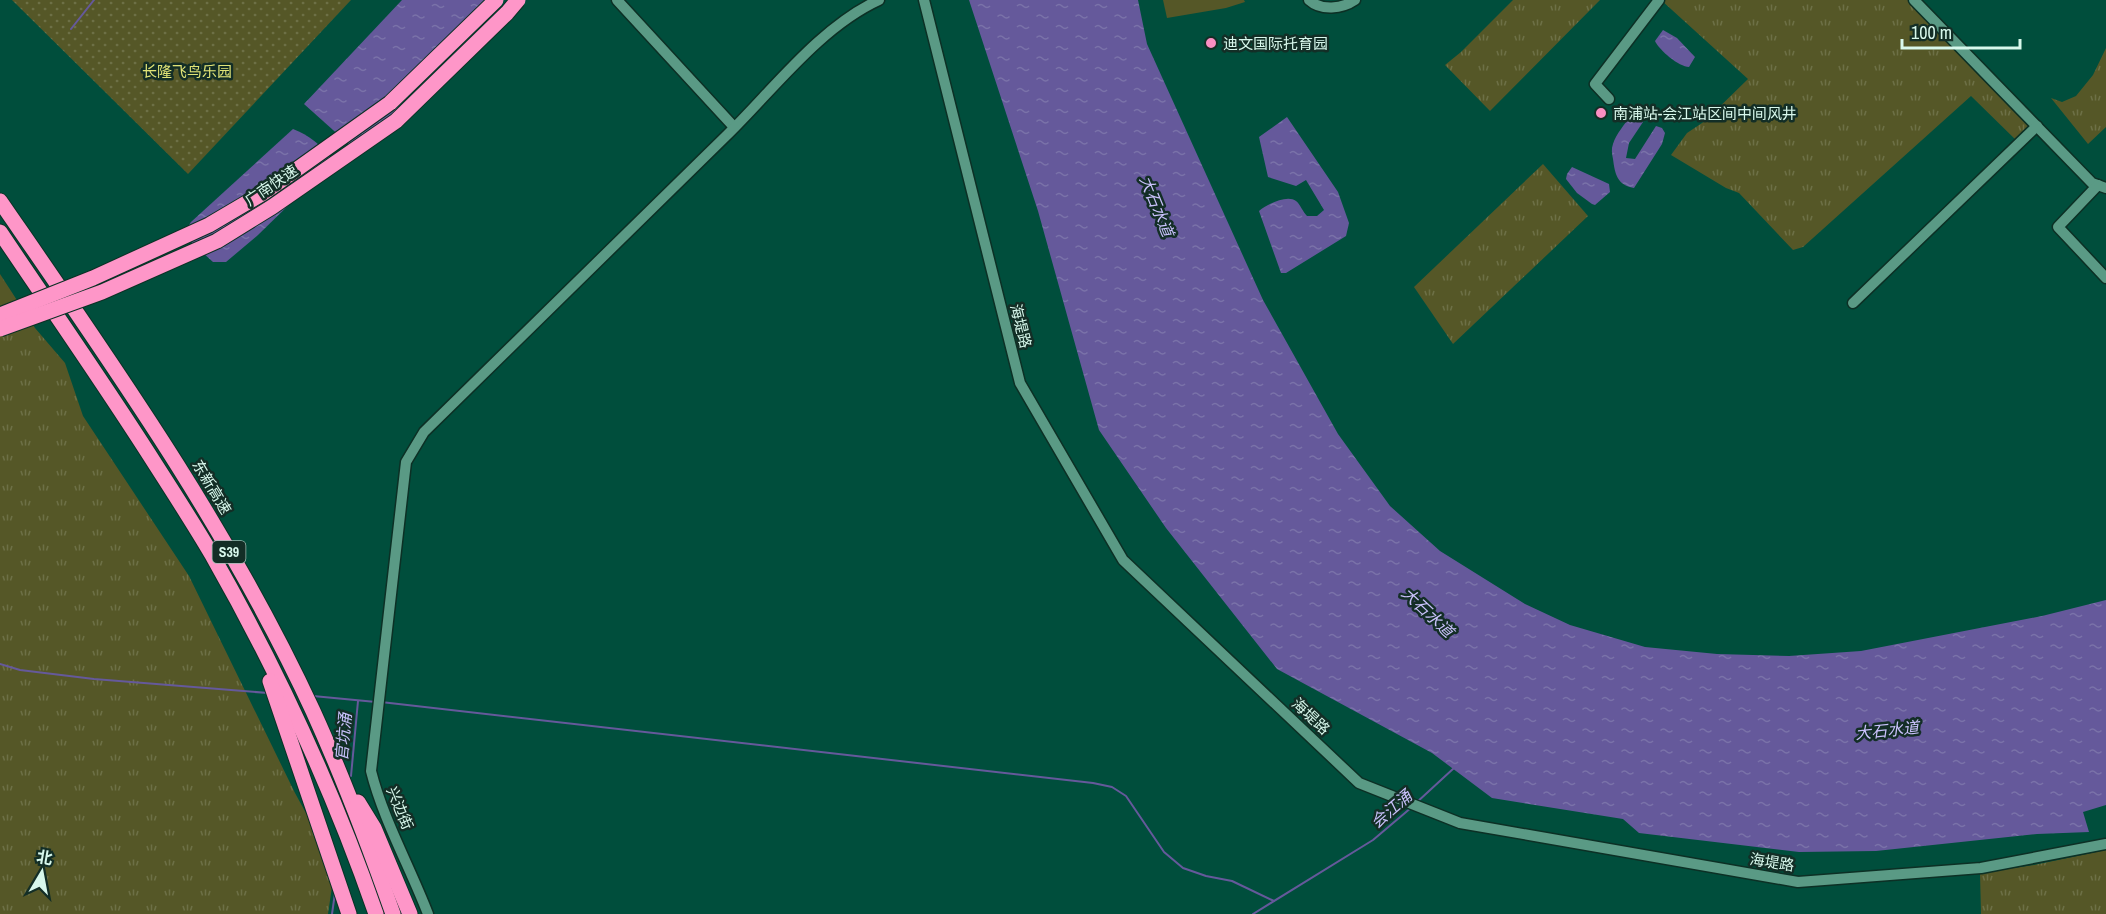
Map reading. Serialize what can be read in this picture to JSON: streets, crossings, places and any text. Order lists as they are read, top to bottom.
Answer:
{
  "streets": {
    "highway": ["广南快速", "东新高速", "S39"],
    "street": ["海堤路", "兴边街"]
  },
  "water": ["大石水道", "官坑涌", "会江涌"],
  "parks": ["长隆飞鸟乐园"],
  "places": ["迪文国际托育园", "南浦站-会江站区间中间风井"],
  "scale_bar": "100 m",
  "north": "top"
}
